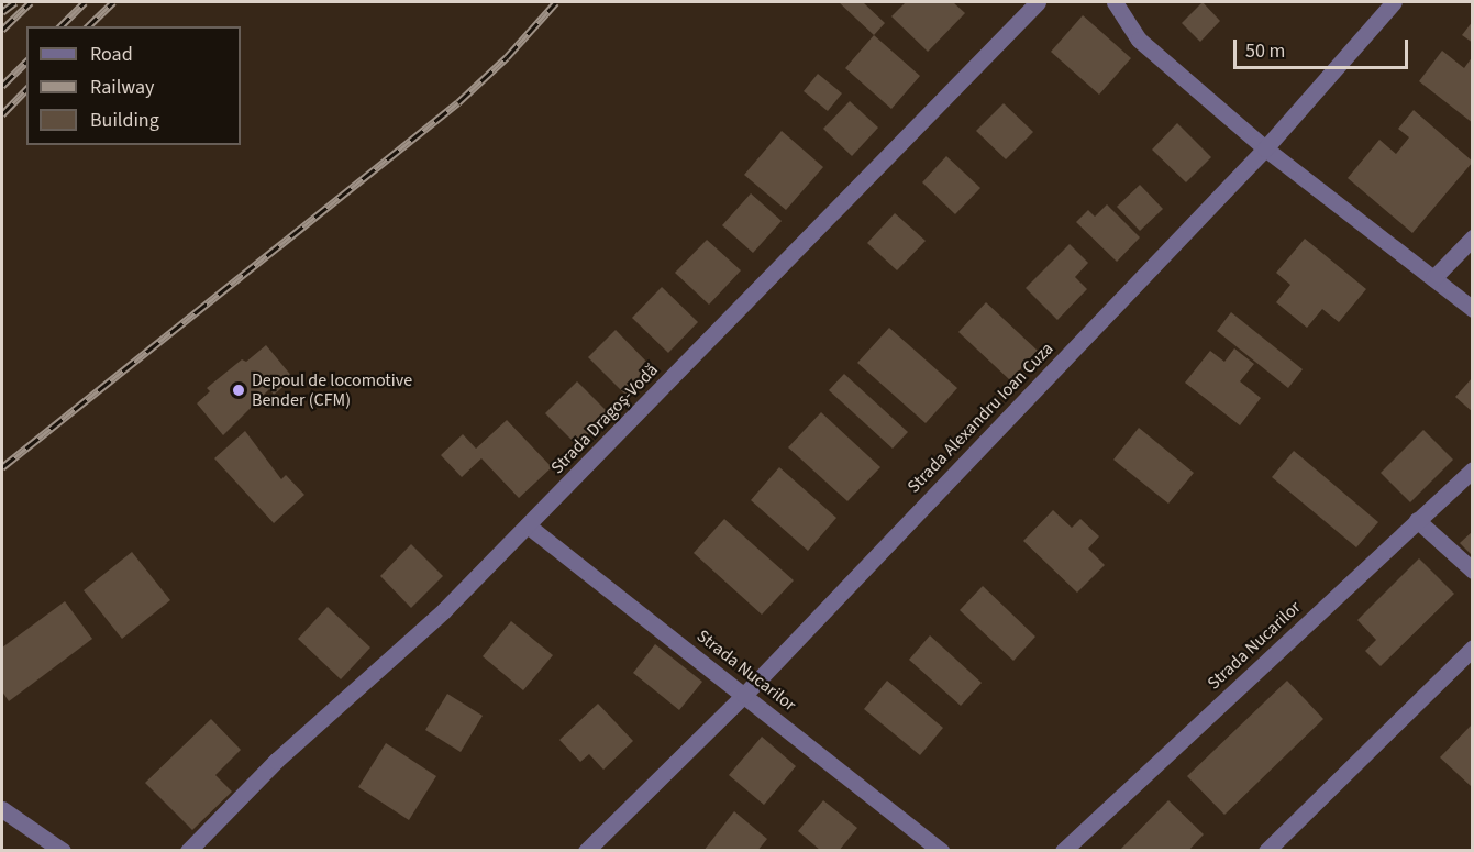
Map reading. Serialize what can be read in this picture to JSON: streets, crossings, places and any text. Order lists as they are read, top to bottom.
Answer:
{
  "streets": {
    "street": ["Strada Alexandru Ioan Cuza", "Strada Dragoş-Vodă", "Strada Nucarilor"]
  },
  "crossings": [
    ["Strada Alexandru Ioan Cuza", "Strada Nucarilor"],
    ["Strada Dragoş-Vodă", "Strada Nucarilor"]
  ],
  "places": ["Depoul de locomotive Bender (CFM)"],
  "legend": ["Road", "Railway", "Building"],
  "scale_bar": "50 m"
}
